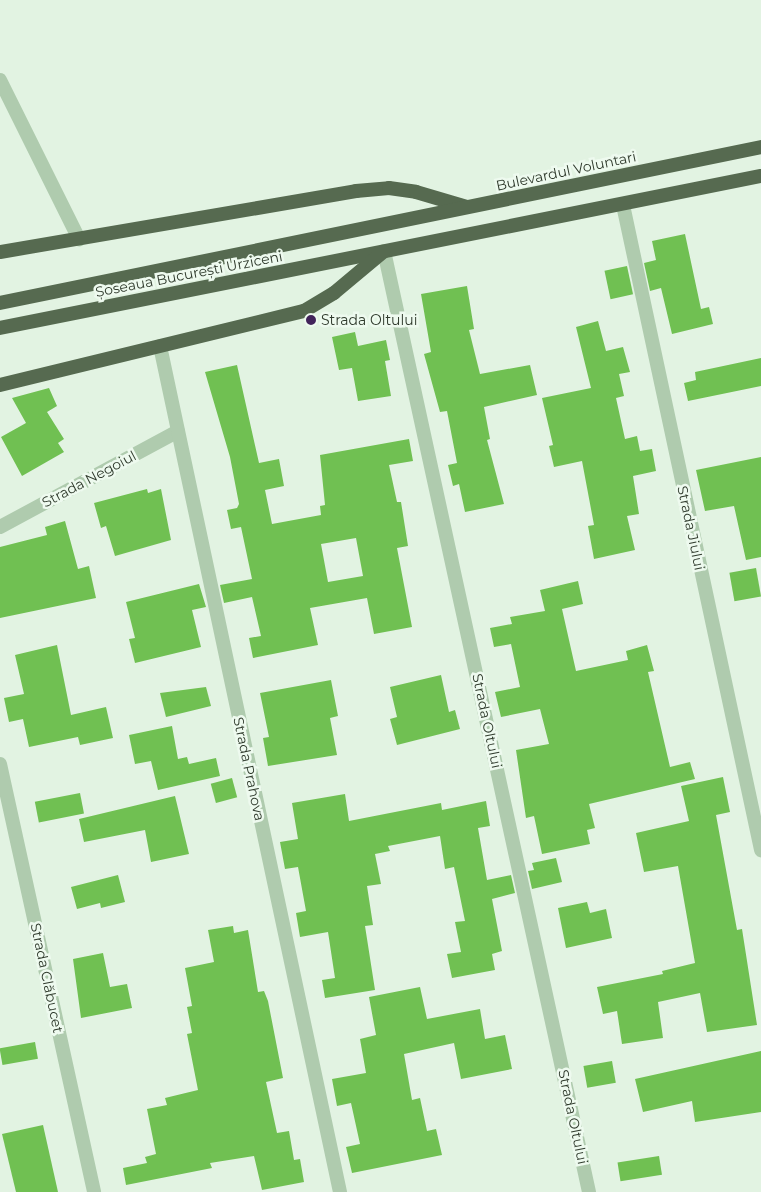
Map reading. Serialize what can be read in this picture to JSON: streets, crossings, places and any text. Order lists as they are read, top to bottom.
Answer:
{
  "streets": {
    "highway": ["Bulevardul Voluntari", "Șoseaua București Urziceni"],
    "street": [
      "Strada Negoiul",
      "Strada Jiului",
      "Strada Oltului",
      "Strada Prahova",
      "Strada Clăbucet"
    ]
  },
  "crossings": [
    ["Bulevardul Voluntari", "Șoseaua București Urziceni"],
    ["Șoseaua București Urziceni", "Strada Oltului"],
    ["Strada Negoiul", "Strada Prahova"]
  ],
  "places": ["Strada Oltului"]
}
